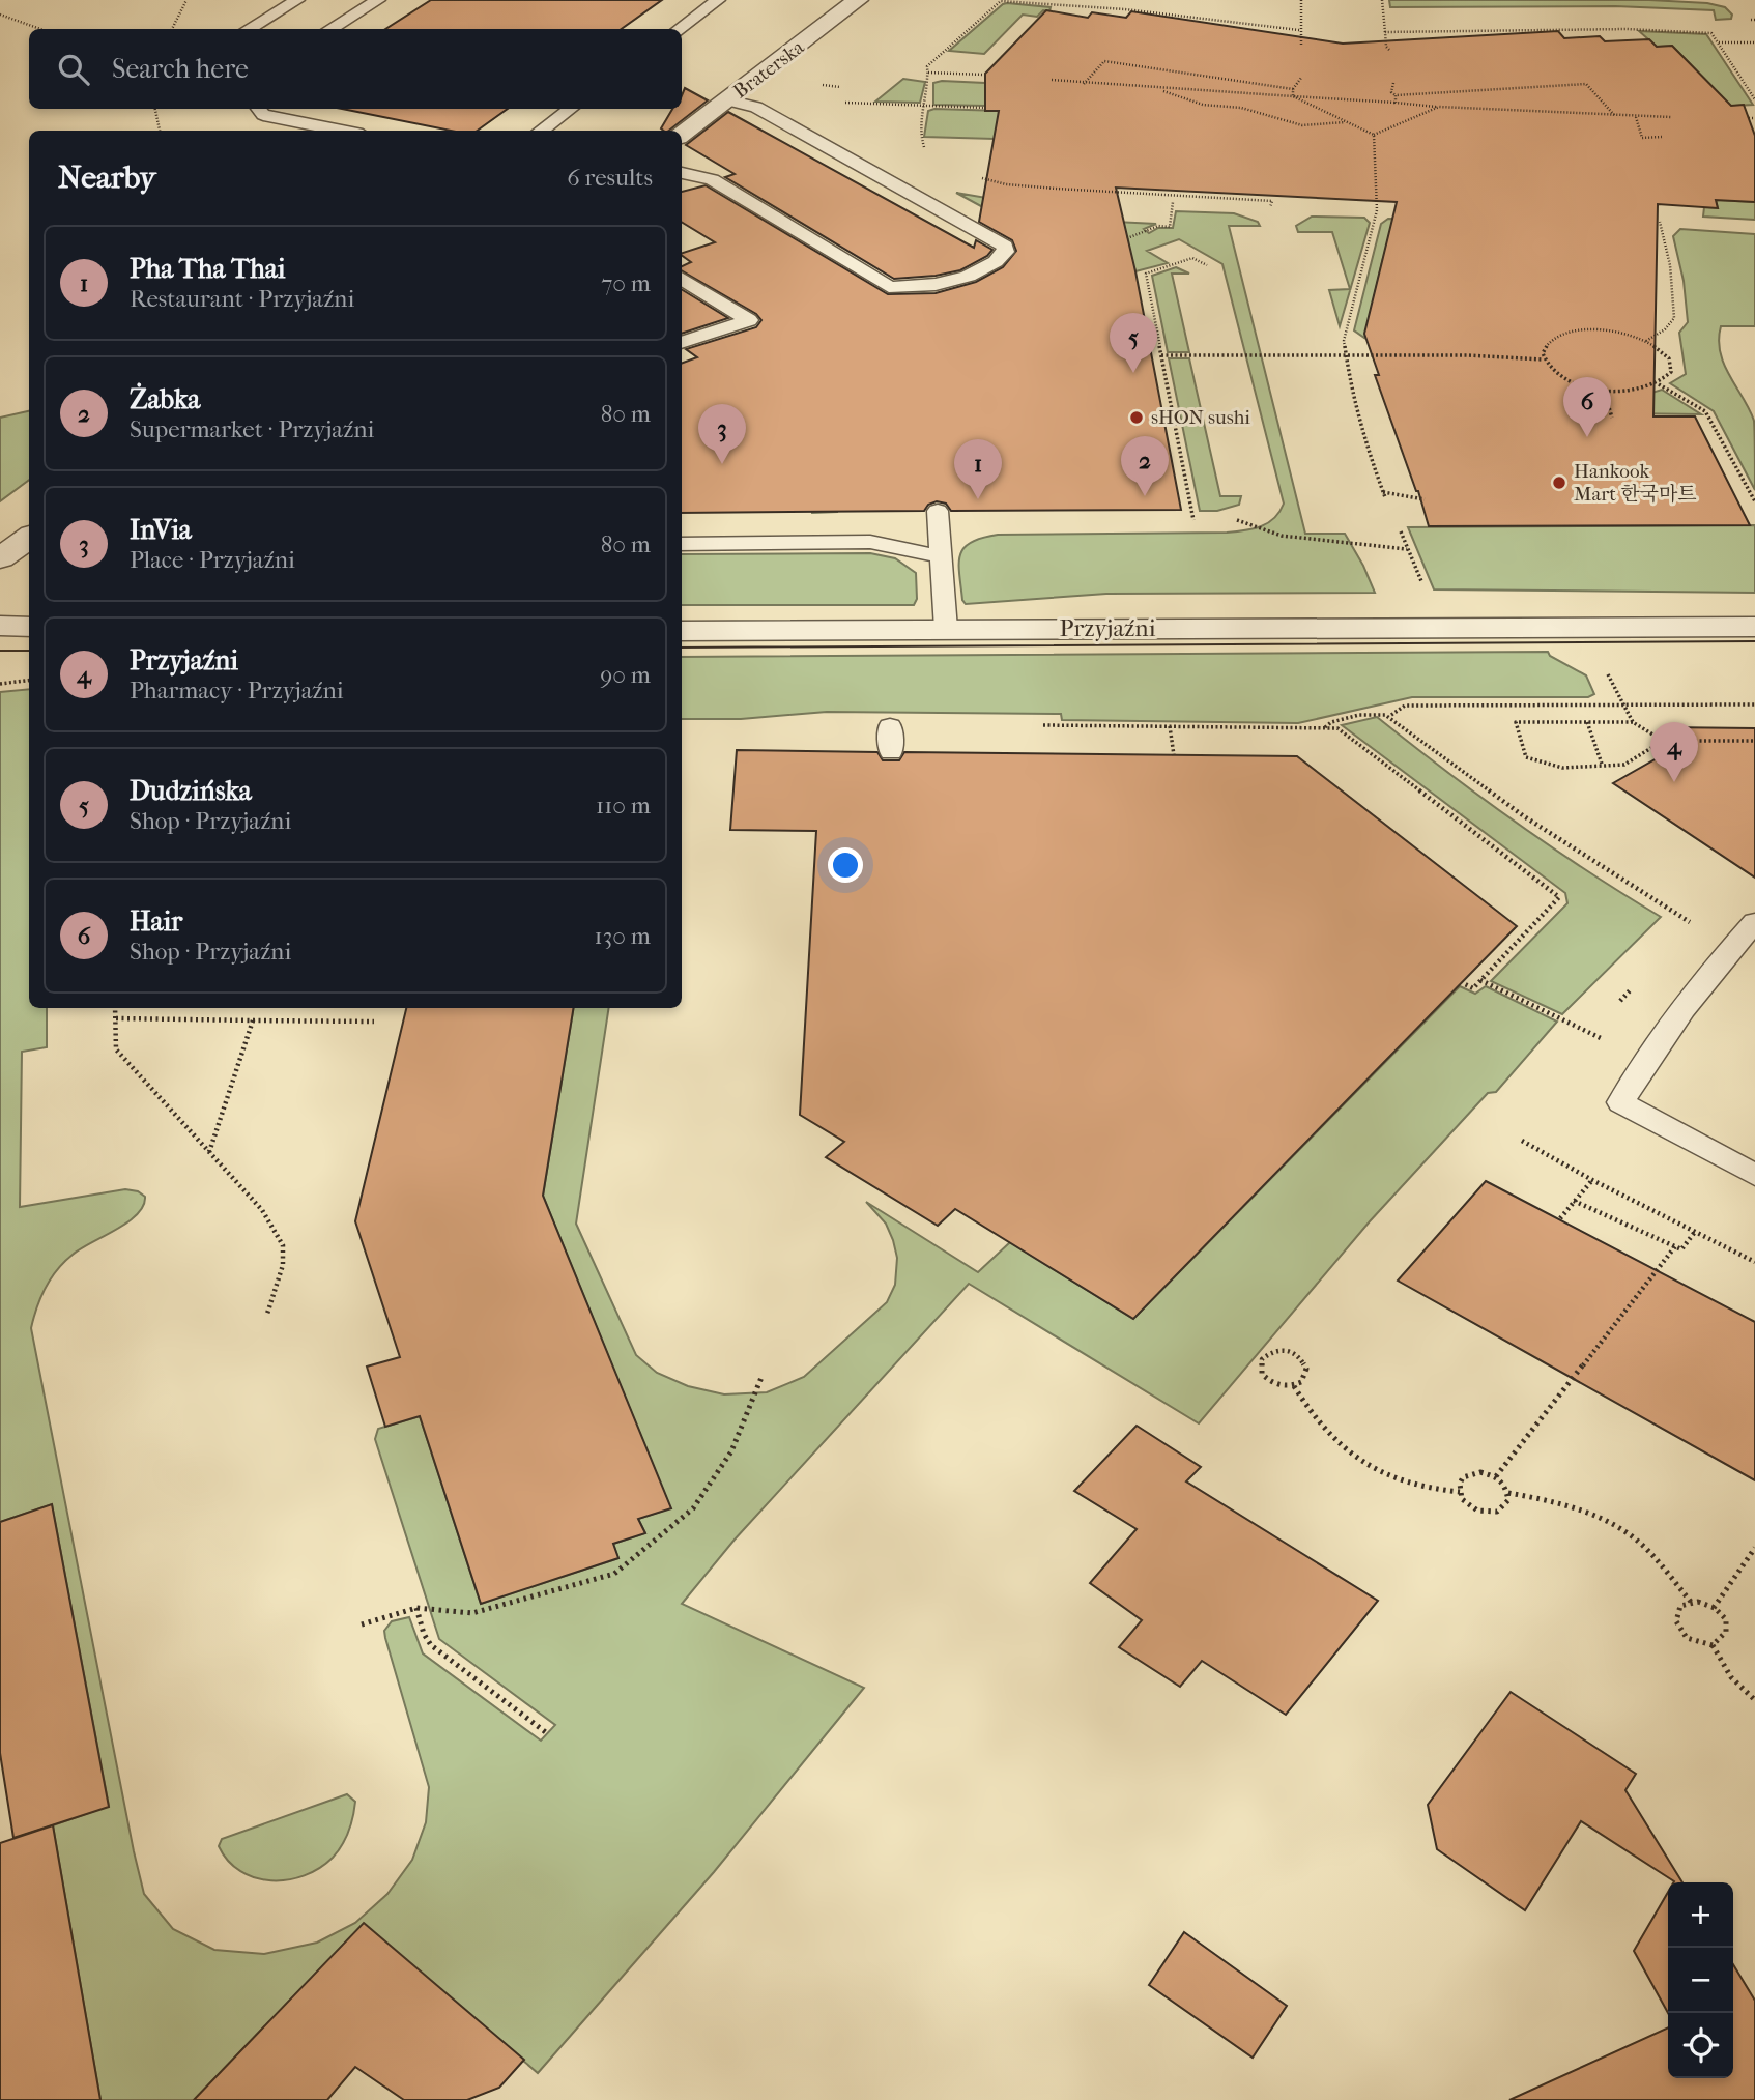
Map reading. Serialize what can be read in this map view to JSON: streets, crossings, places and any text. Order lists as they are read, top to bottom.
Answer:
{
  "streets": {
    "street": ["Braterska", "Przyjaźni"]
  },
  "places": ["sHON sushi", "Hankook Mart 한국마트"],
  "page": {
    "search": "Search here",
    "heading": ["Nearby", "6 results"],
    "list": [
      {
        "mark": "1",
        "name": "Pha Tha Thai",
        "note": "Restaurant · Przyjaźni",
        "value": "70 m"
      },
      {
        "mark": "2",
        "name": "Żabka",
        "note": "Supermarket · Przyjaźni",
        "value": "80 m"
      },
      {
        "mark": "3",
        "name": "InVia",
        "note": "Place · Przyjaźni",
        "value": "80 m"
      },
      {
        "mark": "4",
        "name": "Przyjaźni",
        "note": "Pharmacy · Przyjaźni",
        "value": "90 m"
      },
      {
        "mark": "5",
        "name": "Dudzińska",
        "note": "Shop · Przyjaźni",
        "value": "110 m"
      },
      {
        "mark": "6",
        "name": "Hair",
        "note": "Shop · Przyjaźni",
        "value": "130 m"
      }
    ],
    "pins": [
      "5",
      "6",
      "3",
      "2",
      "1",
      "4"
    ],
    "map_buttons": ["+", "−"]
  }
}
